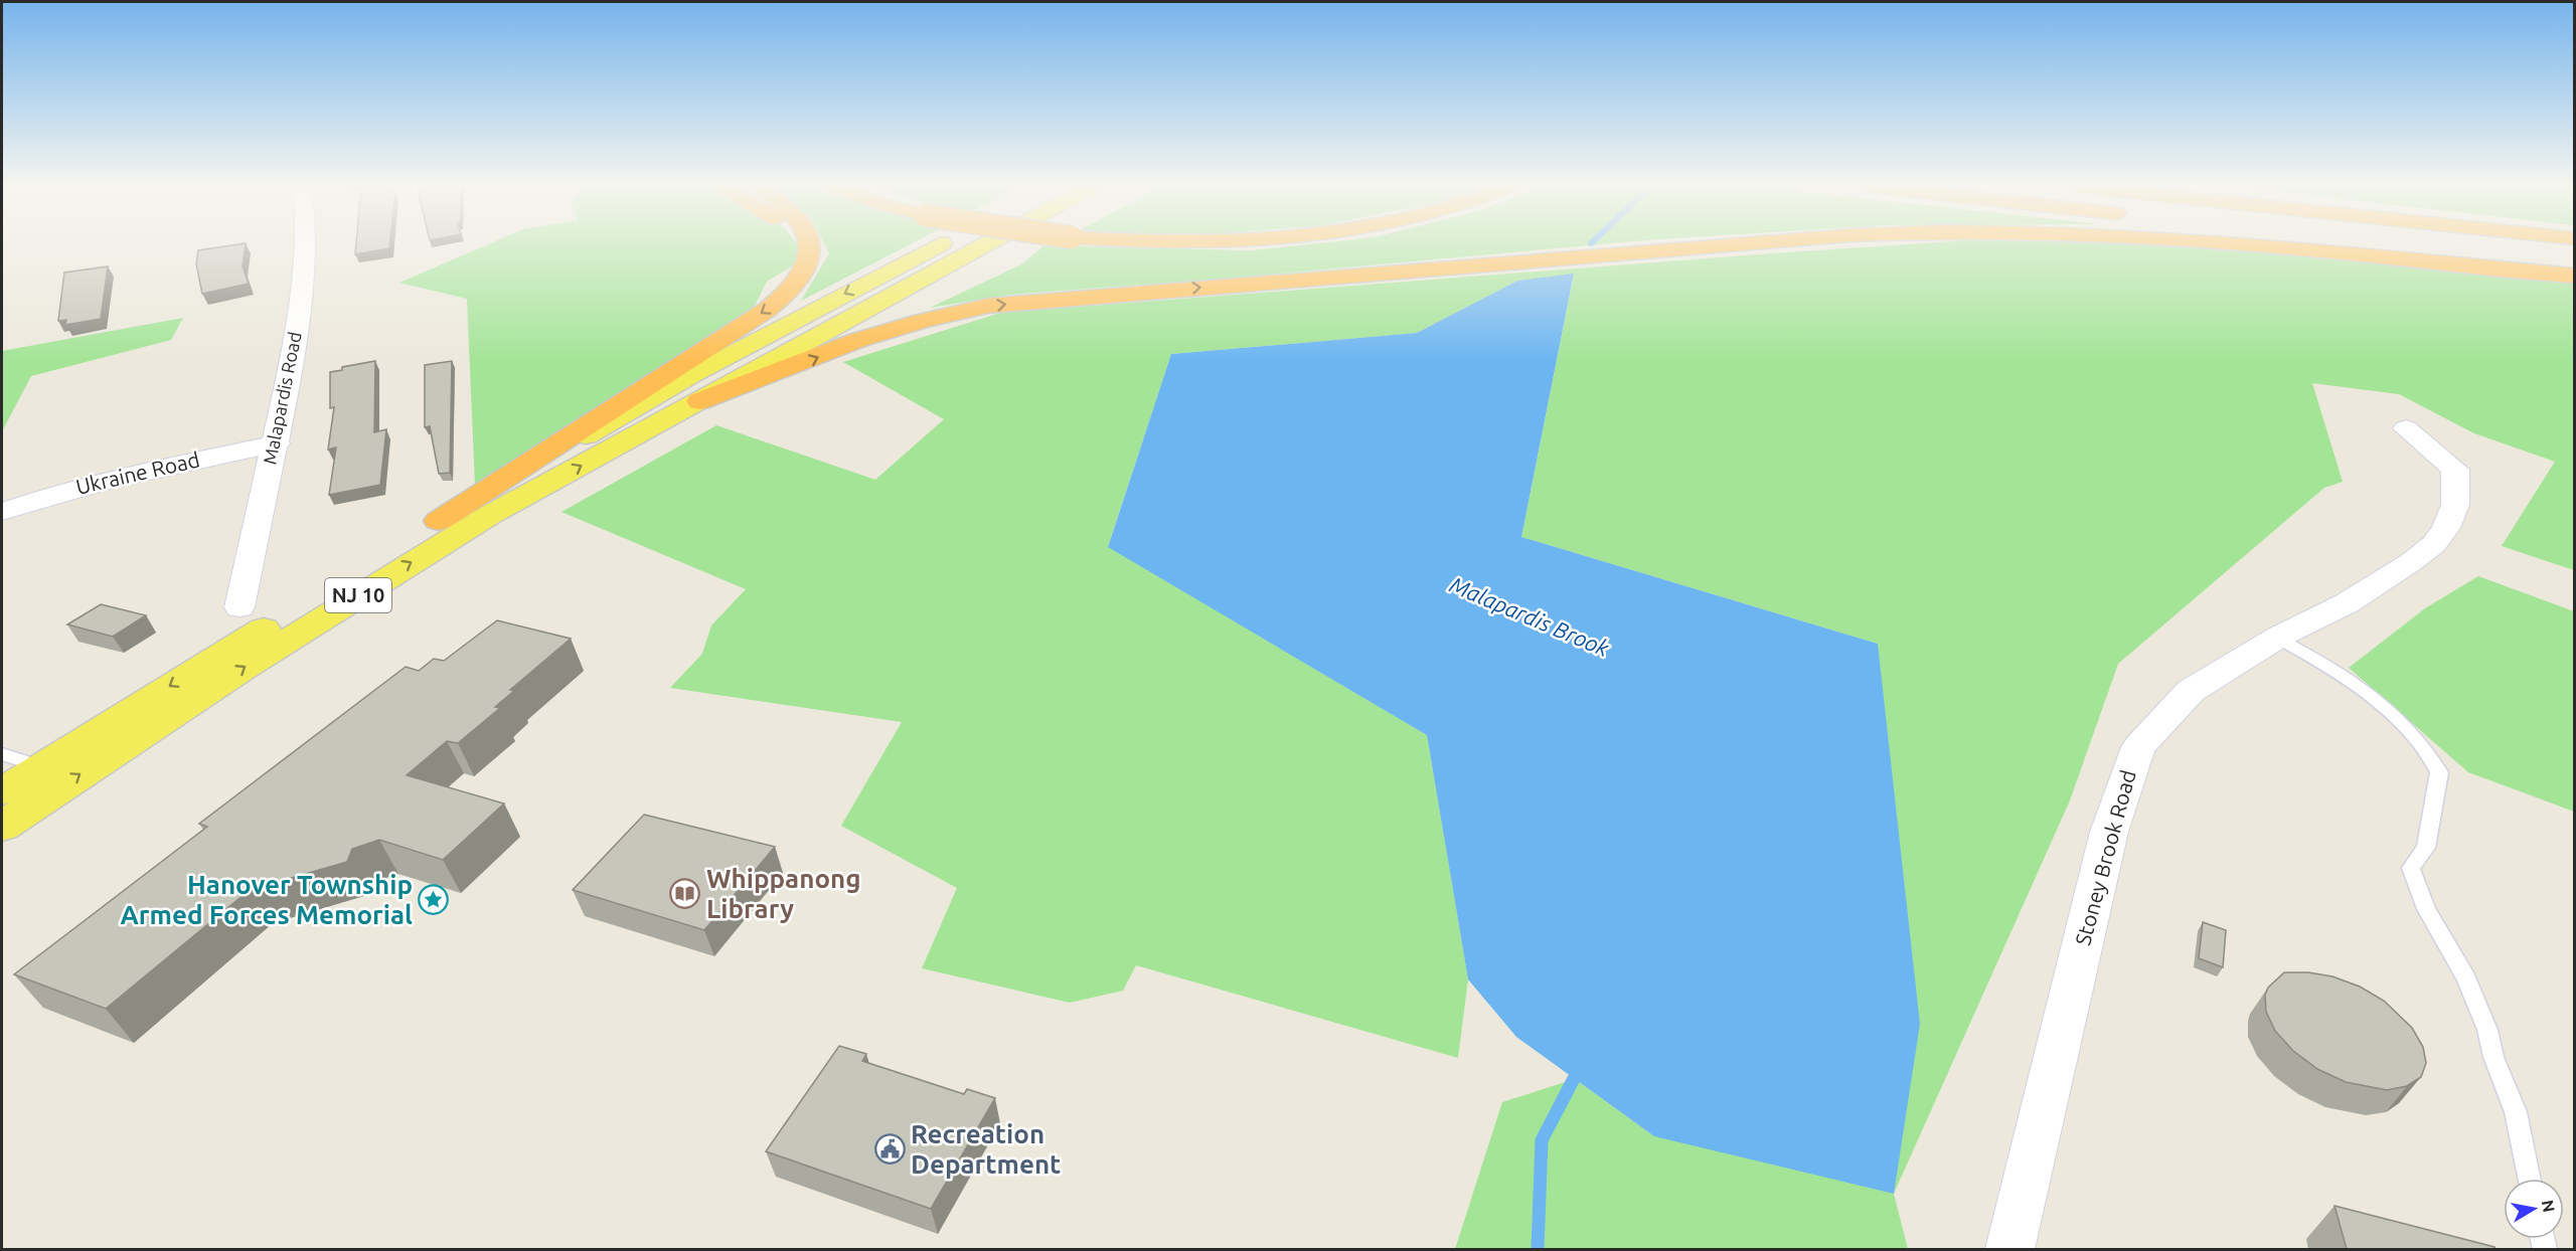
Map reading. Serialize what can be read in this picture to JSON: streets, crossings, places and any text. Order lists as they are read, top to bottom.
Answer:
{
  "streets": {
    "main road": ["NJ 10"],
    "street": ["Malapardis Road", "Ukraine Road", "Stoney Brook Road"]
  },
  "crossings": [
    ["Malapardis Road", "Ukraine Road"]
  ],
  "water": ["Malapardis Brook"],
  "places": {
    "library": ["Whippanong Library"],
    "place": ["Hanover Township Armed Forces Memorial"],
    "public building": ["Recreation Department"]
  },
  "north": "right"
}
